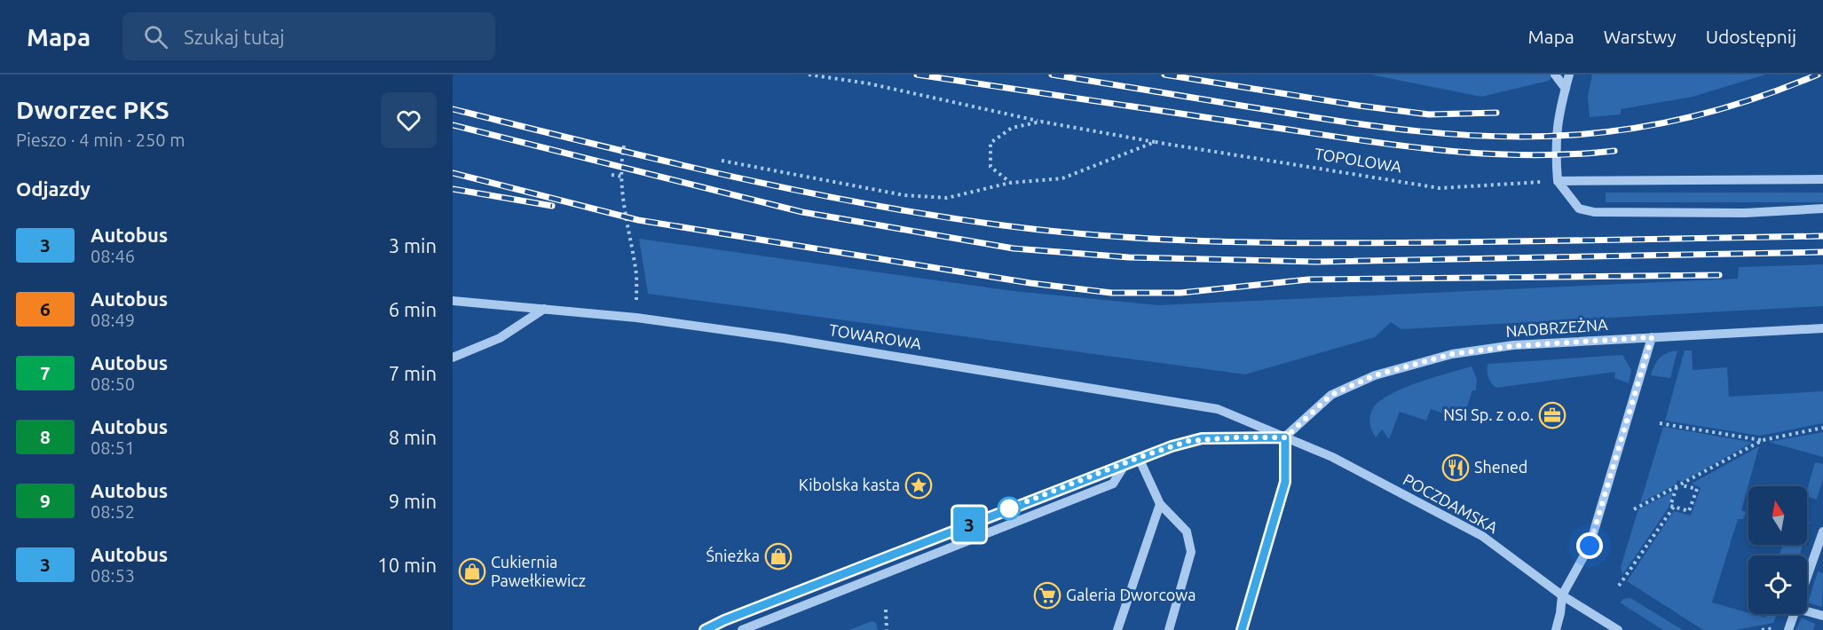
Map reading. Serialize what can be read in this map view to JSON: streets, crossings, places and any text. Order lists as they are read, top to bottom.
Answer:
{
  "streets": {
    "street": ["NADBRZEŻNA", "TOWAROWA", "POCZDAMSKA"],
    "path": ["TOPOLOWA"]
  },
  "crossings": [
    ["NADBRZEŻNA", "TOWAROWA"],
    ["NADBRZEŻNA", "POCZDAMSKA"],
    ["TOWAROWA", "POCZDAMSKA"]
  ],
  "places": {
    "office": ["NSI Sp. z o.o."],
    "restaurant": ["Shened"],
    "place": ["Kibolska kasta"],
    "shop": ["Śnieżka", "Cukiernia Pawełkiewicz"],
    "supermarket": ["Galeria Dworcowa"]
  },
  "lines": ["bus line 3"],
  "north": "top",
  "page": {
    "header": "Mapa",
    "search": "Szukaj tutaj",
    "nav": ["Mapa", "Warstwy", "Udostępnij"],
    "heading": [
      ["Dworzec PKS", "Pieszo · 4 min · 250 m"],
      "Odjazdy"
    ],
    "on_map": "3",
    "list": [
      {
        "mark": "3",
        "name": "Autobus",
        "note": "08:46",
        "value": "3 min"
      },
      {
        "mark": "6",
        "name": "Autobus",
        "note": "08:49",
        "value": "6 min"
      },
      {
        "mark": "7",
        "name": "Autobus",
        "note": "08:50",
        "value": "7 min"
      },
      {
        "mark": "8",
        "name": "Autobus",
        "note": "08:51",
        "value": "8 min"
      },
      {
        "mark": "9",
        "name": "Autobus",
        "note": "08:52",
        "value": "9 min"
      },
      {
        "mark": "3",
        "name": "Autobus",
        "note": "08:53",
        "value": "10 min"
      }
    ]
  }
}
